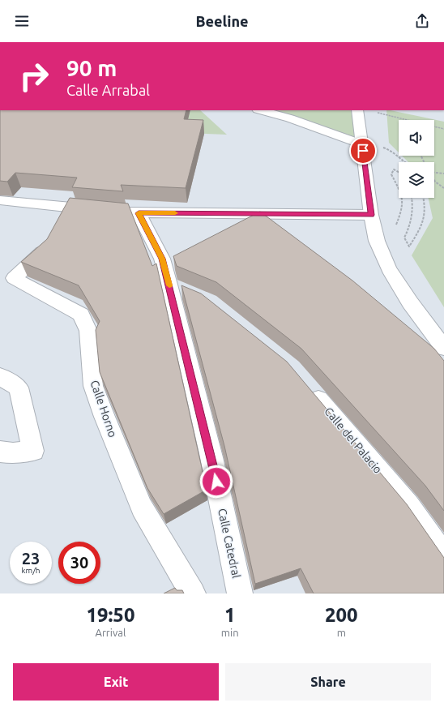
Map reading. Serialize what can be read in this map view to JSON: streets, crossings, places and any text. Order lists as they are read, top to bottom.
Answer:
{
  "streets": {
    "street": ["Calle Horno", "Calle del Palacio", "Calle Catedral"]
  },
  "page": {
    "header": "Beeline",
    "turn": ["90 m", "Calle Arrabal"],
    "speed": "23 km/h",
    "limit": "30",
    "eta": [
      "19:50",
      "Arrival",
      "1",
      "min",
      "200",
      "m"
    ],
    "buttons": ["Exit", "Share"]
  }
}
